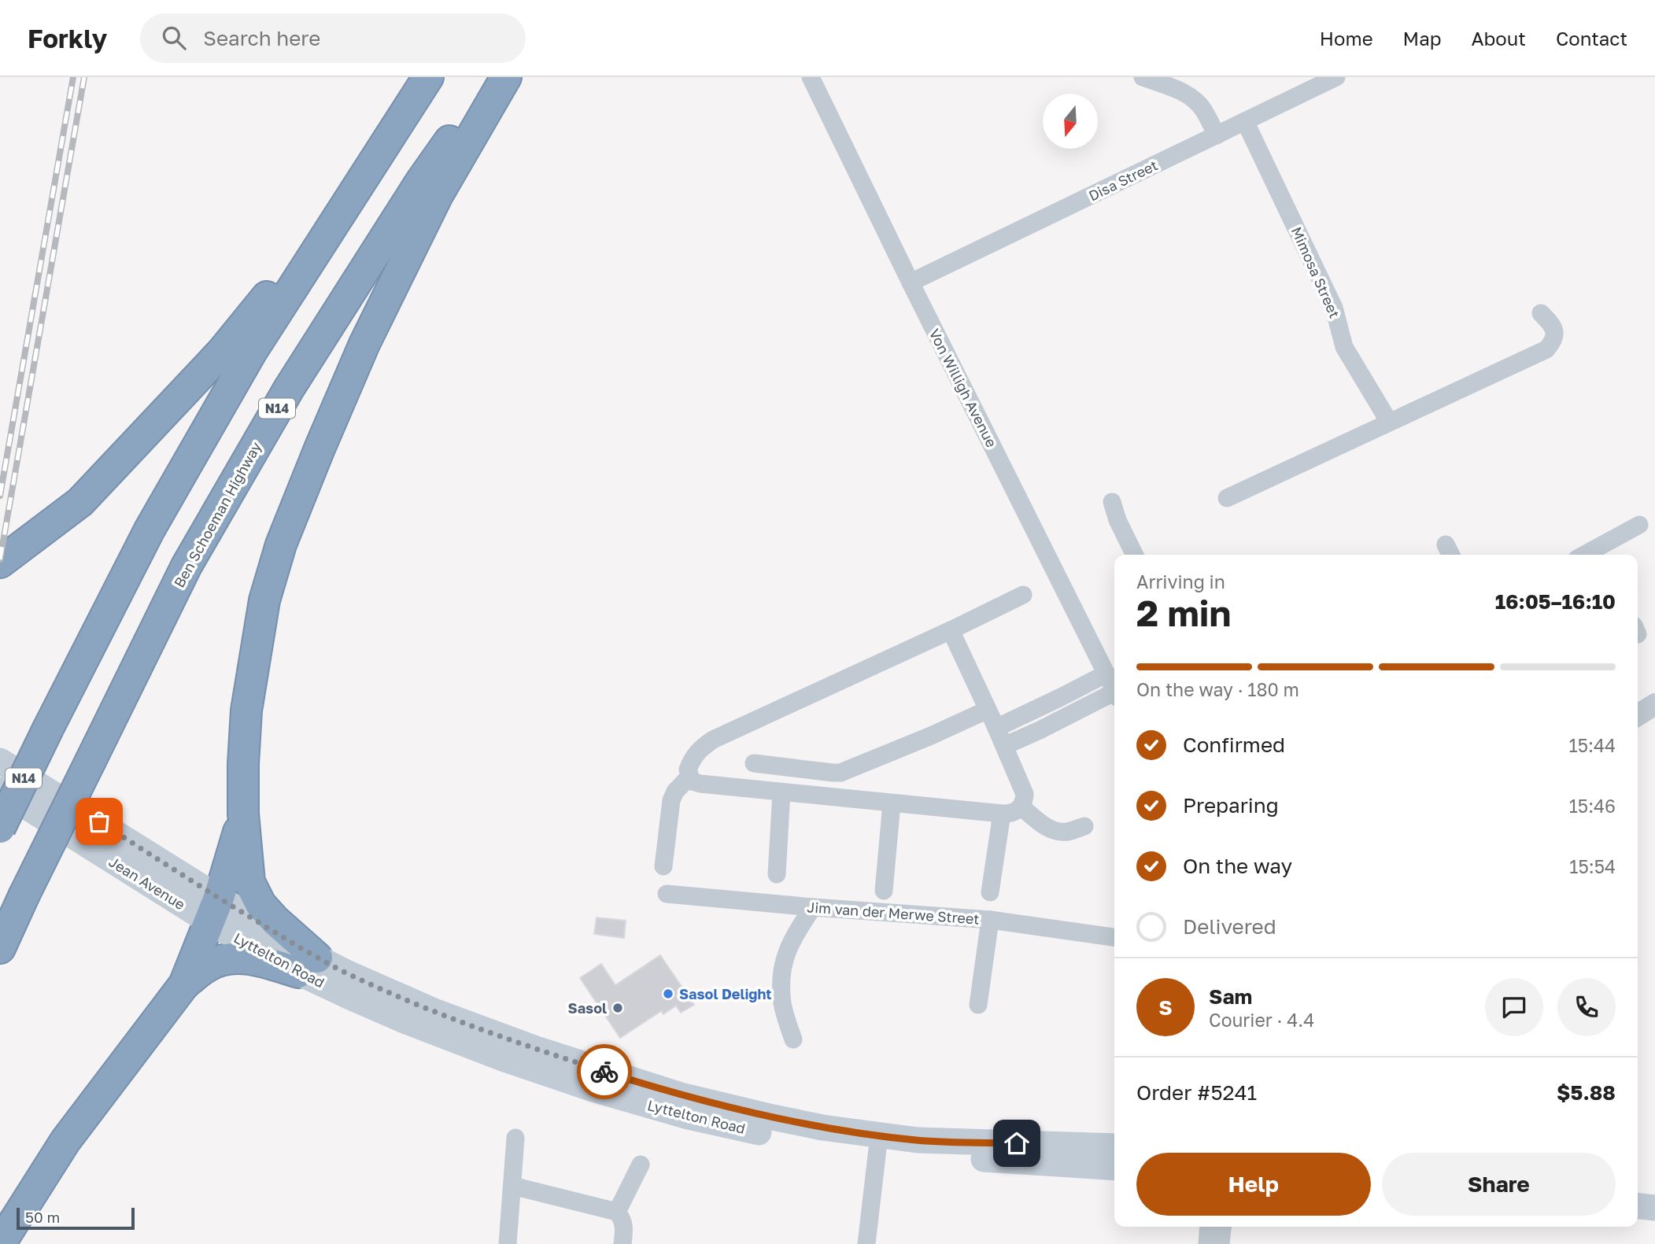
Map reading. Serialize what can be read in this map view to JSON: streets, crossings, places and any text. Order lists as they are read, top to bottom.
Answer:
{
  "streets": {
    "highway": ["N14", "Ben Schoeman Highway"],
    "main road": ["Jean Avenue", "Lyttelton Road"],
    "street": [
      "Disa Street",
      "Mimosa Street",
      "Von Willigh Avenue",
      "Jim van der Merwe Street"
    ]
  },
  "crossings": [
    ["Disa Street", "Mimosa Street"],
    ["Disa Street", "Von Willigh Avenue"],
    ["Jean Avenue", "Lyttelton Road"]
  ],
  "places": ["Sasol Delight", "Sasol"],
  "scale_bar": "50 m",
  "north": "bottom",
  "page": {
    "header": "Forkly",
    "search": "Search here",
    "nav": [
      "Home",
      "Map",
      "About",
      "Contact"
    ],
    "heading": ["2 min", "Arriving in", "16:05–16:10"],
    "panel": [
      "Sam",
      "Courier · 4.4",
      "Order #5241",
      "$5.88"
    ],
    "bar": "On the way · 180 m",
    "list": [
      ["Confirmed", "15:44"],
      ["Preparing", "15:46"],
      ["On the way", "15:54"],
      "Delivered"
    ],
    "round": "S",
    "buttons": ["Help", "Share"],
    "scale": "50 m"
  }
}
